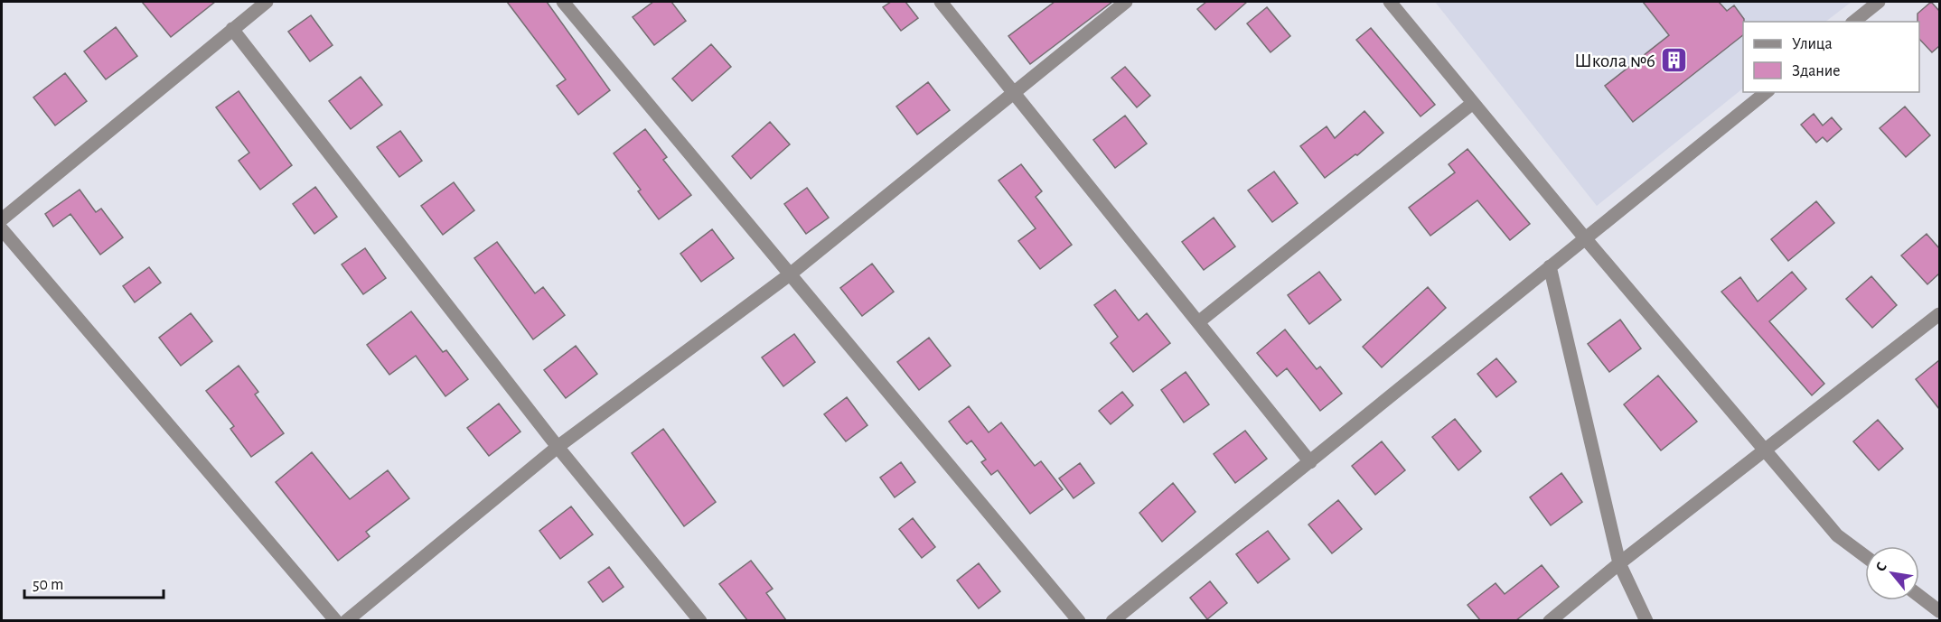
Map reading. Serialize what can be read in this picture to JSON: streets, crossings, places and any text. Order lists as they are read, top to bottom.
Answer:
{
  "places": {
    "building": ["Школа №6"]
  },
  "legend": ["Улица", "Здание"],
  "scale_bar": "50 m",
  "north": "top left"
}
